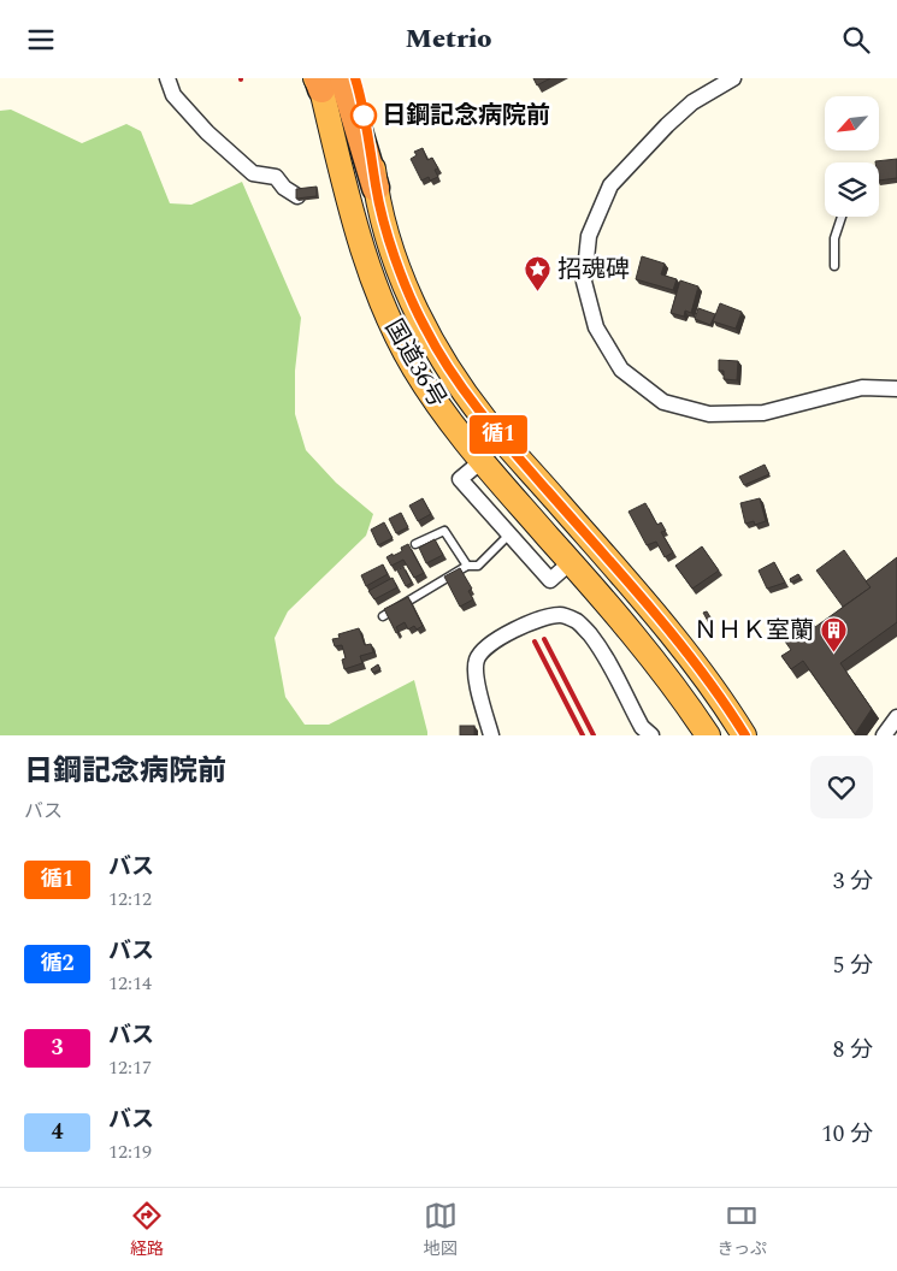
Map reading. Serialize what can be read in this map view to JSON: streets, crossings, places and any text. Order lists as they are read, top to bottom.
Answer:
{
  "streets": {
    "highway": ["国道36号"]
  },
  "places": {
    "other": ["日鋼記念病院前"],
    "place": ["招魂碑"],
    "building": ["ＮＨＫ室蘭"]
  },
  "lines": ["bus line 循1"],
  "north": "bottom left",
  "page": {
    "header": "Metrio",
    "on_map": "循1",
    "heading": ["日鋼記念病院前", "バス"],
    "list": [
      {
        "mark": "循1",
        "name": "バス",
        "note": "12:12",
        "value": "3 分"
      },
      {
        "mark": "循2",
        "name": "バス",
        "note": "12:14",
        "value": "5 分"
      },
      {
        "mark": "3",
        "name": "バス",
        "note": "12:17",
        "value": "8 分"
      },
      {
        "mark": "4",
        "name": "バス",
        "note": "12:19",
        "value": "10 分"
      }
    ],
    "tabs": ["経路", "地図", "きっぷ"]
  }
}
